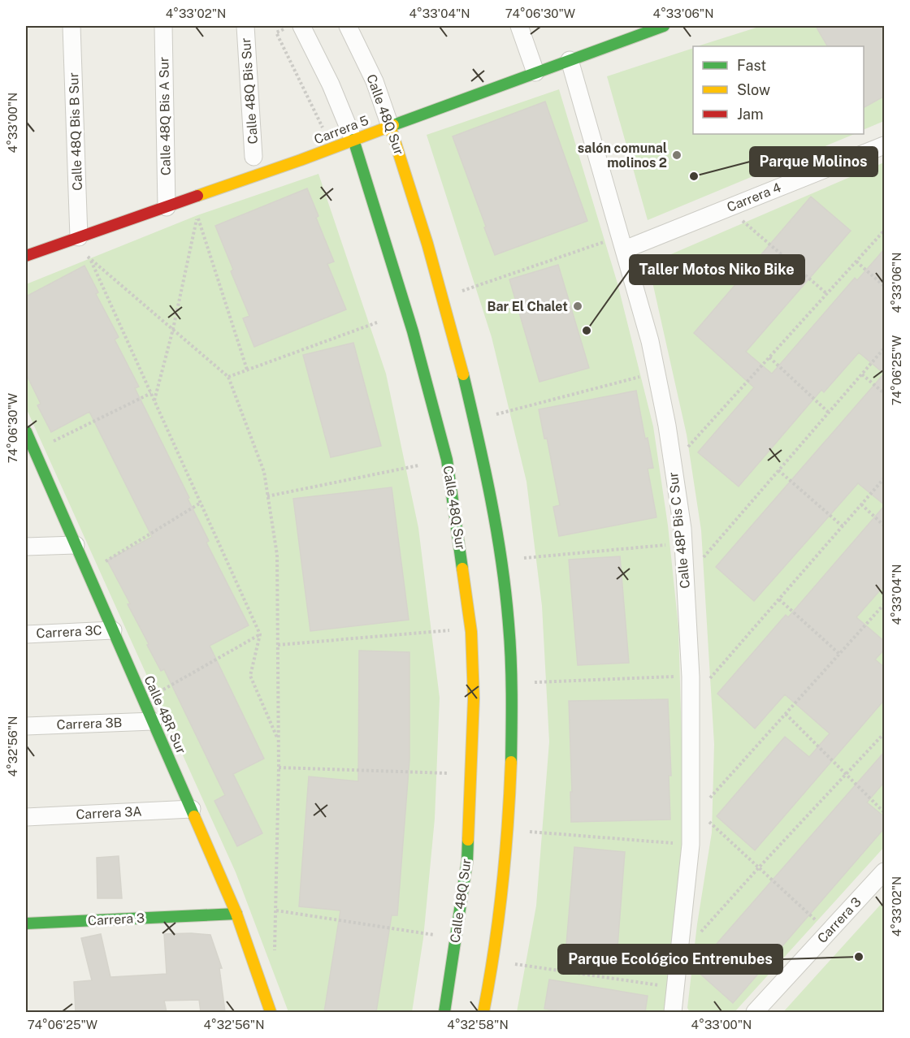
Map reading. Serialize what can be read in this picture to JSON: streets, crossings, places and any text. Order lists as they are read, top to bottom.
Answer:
{
  "streets": {
    "main road": [
      "Calle 48Q Sur",
      "Carrera 5",
      "Calle 48R Sur",
      "Carrera 3"
    ],
    "street": [
      "Calle 48Q Bis Sur",
      "Calle 48Q Bis A Sur",
      "Calle 48Q Bis B Sur",
      "Carrera 4",
      "Calle 48P Bis C Sur",
      "Carrera 3C",
      "Carrera 3B",
      "Carrera 3A"
    ]
  },
  "crossings": [
    ["Calle 48Q Sur", "Carrera 5"],
    ["Calle 48Q Bis A Sur", "Carrera 5"],
    ["Carrera 5", "Calle 48Q Bis B Sur"],
    ["Carrera 5", "Calle 48P Bis C Sur"],
    ["Carrera 4", "Calle 48P Bis C Sur"],
    ["Carrera 3C", "Calle 48R Sur"],
    ["Calle 48R Sur", "Carrera 3B"],
    ["Calle 48R Sur", "Carrera 3A"],
    ["Calle 48R Sur", "Carrera 3"]
  ],
  "places": [
    "salón comunal molinos 2",
    "Parque Molinos",
    "Bar El Chalet",
    "Taller Motos Niko Bike",
    "Parque Ecológico Entrenubes"
  ],
  "legend": ["Fast", "Slow", "Jam"],
  "coordinates": [
    "4°33'02\"N",
    "4°33'04\"N",
    "74°06'30\"W",
    "4°33'06\"N",
    "4°33'00\"N",
    "74°06'25\"W",
    "4°32'56\"N",
    "4°32'58\"N"
  ]
}
